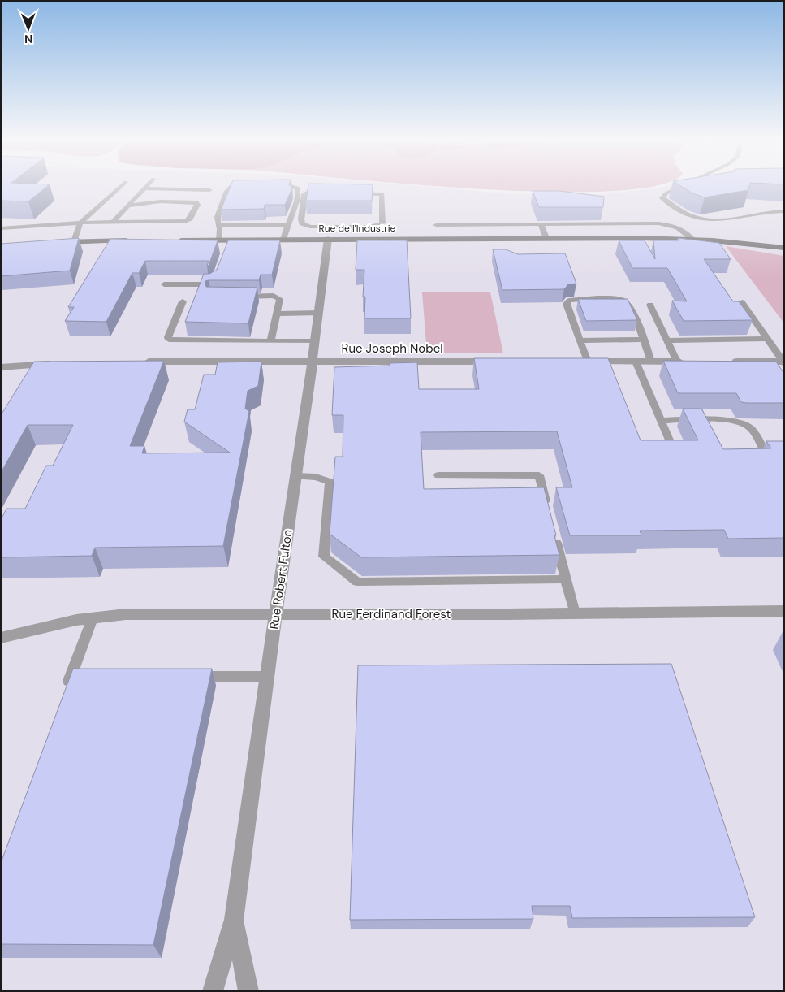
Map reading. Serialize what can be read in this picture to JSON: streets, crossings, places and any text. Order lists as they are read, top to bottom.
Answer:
{
  "streets": {
    "main road": ["Rue de l'Industrie"],
    "street": ["Rue Joseph Nobel", "Rue Robert Fulton", "Rue Ferdinand Forest"]
  },
  "crossings": [
    ["Rue de l'Industrie", "Rue Robert Fulton"],
    ["Rue Joseph Nobel", "Rue Robert Fulton"],
    ["Rue Robert Fulton", "Rue Ferdinand Forest"]
  ],
  "north": "bottom"
}
